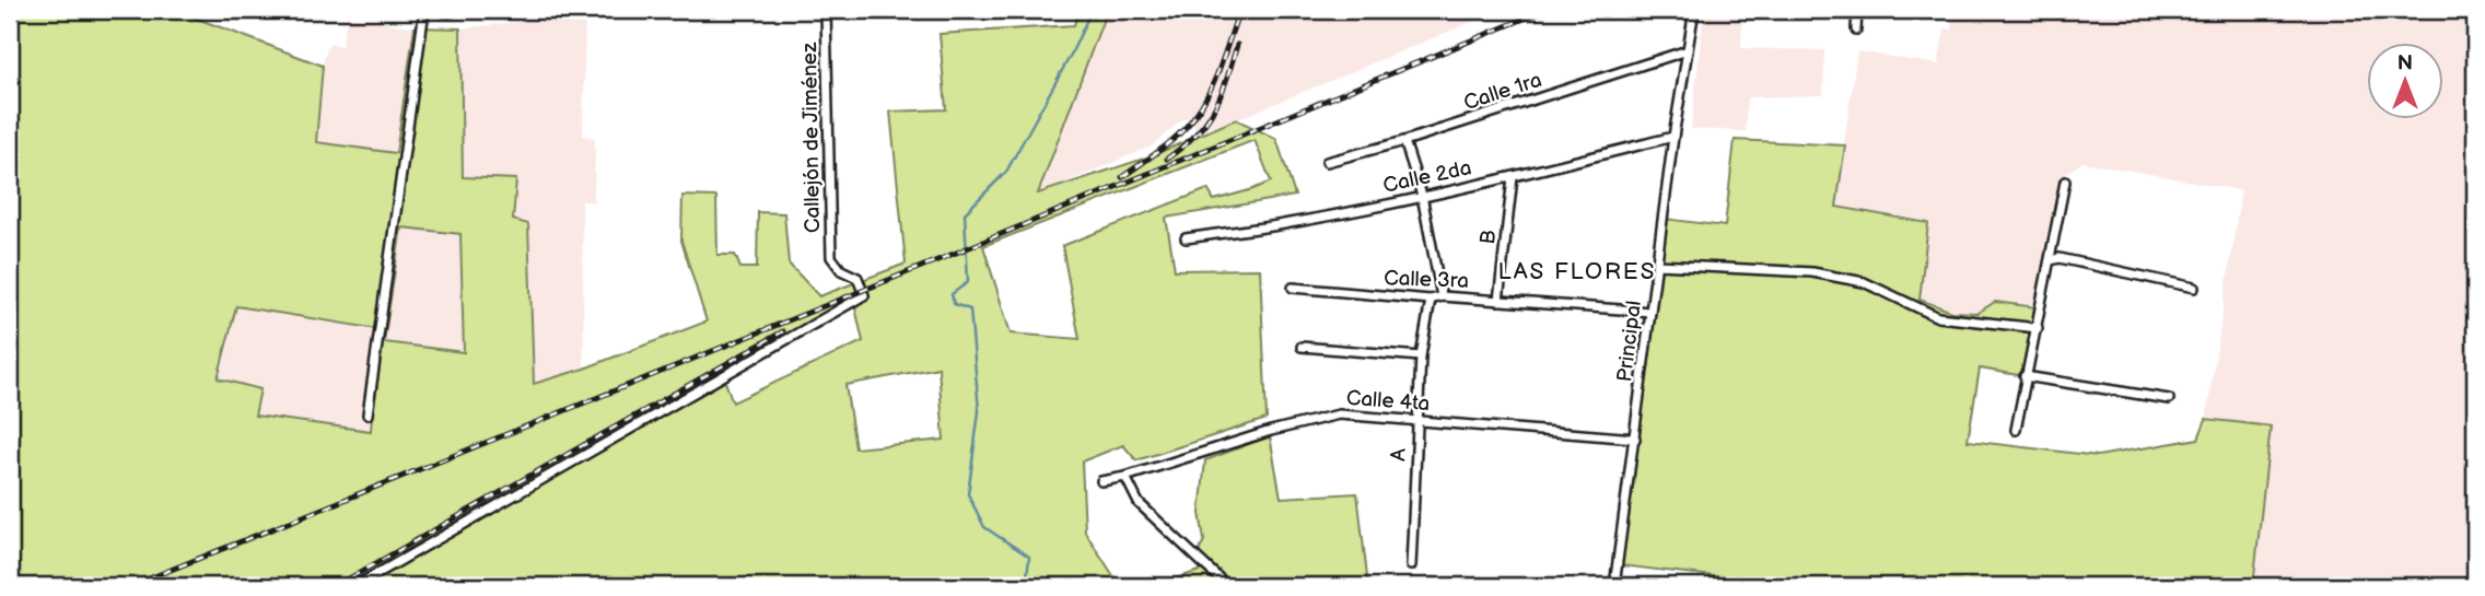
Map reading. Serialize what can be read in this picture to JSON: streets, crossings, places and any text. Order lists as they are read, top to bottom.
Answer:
{
  "streets": {
    "street": [
      "Calle 1ra",
      "Callejón de Jiménez",
      "Calle 2da",
      "B",
      "Calle 3ra",
      "Principal",
      "Calle 4ta",
      "A"
    ]
  },
  "crossings": [
    ["Calle 1ra", "Principal"],
    ["Calle 2da", "B"],
    ["Calle 2da", "Principal"],
    ["B", "Calle 3ra"],
    ["Calle 3ra", "Principal"],
    ["Calle 3ra", "A"],
    ["Principal", "Calle 4ta"],
    ["Calle 4ta", "A"]
  ],
  "districts": ["LAS FLORES"],
  "north": "top"
}
